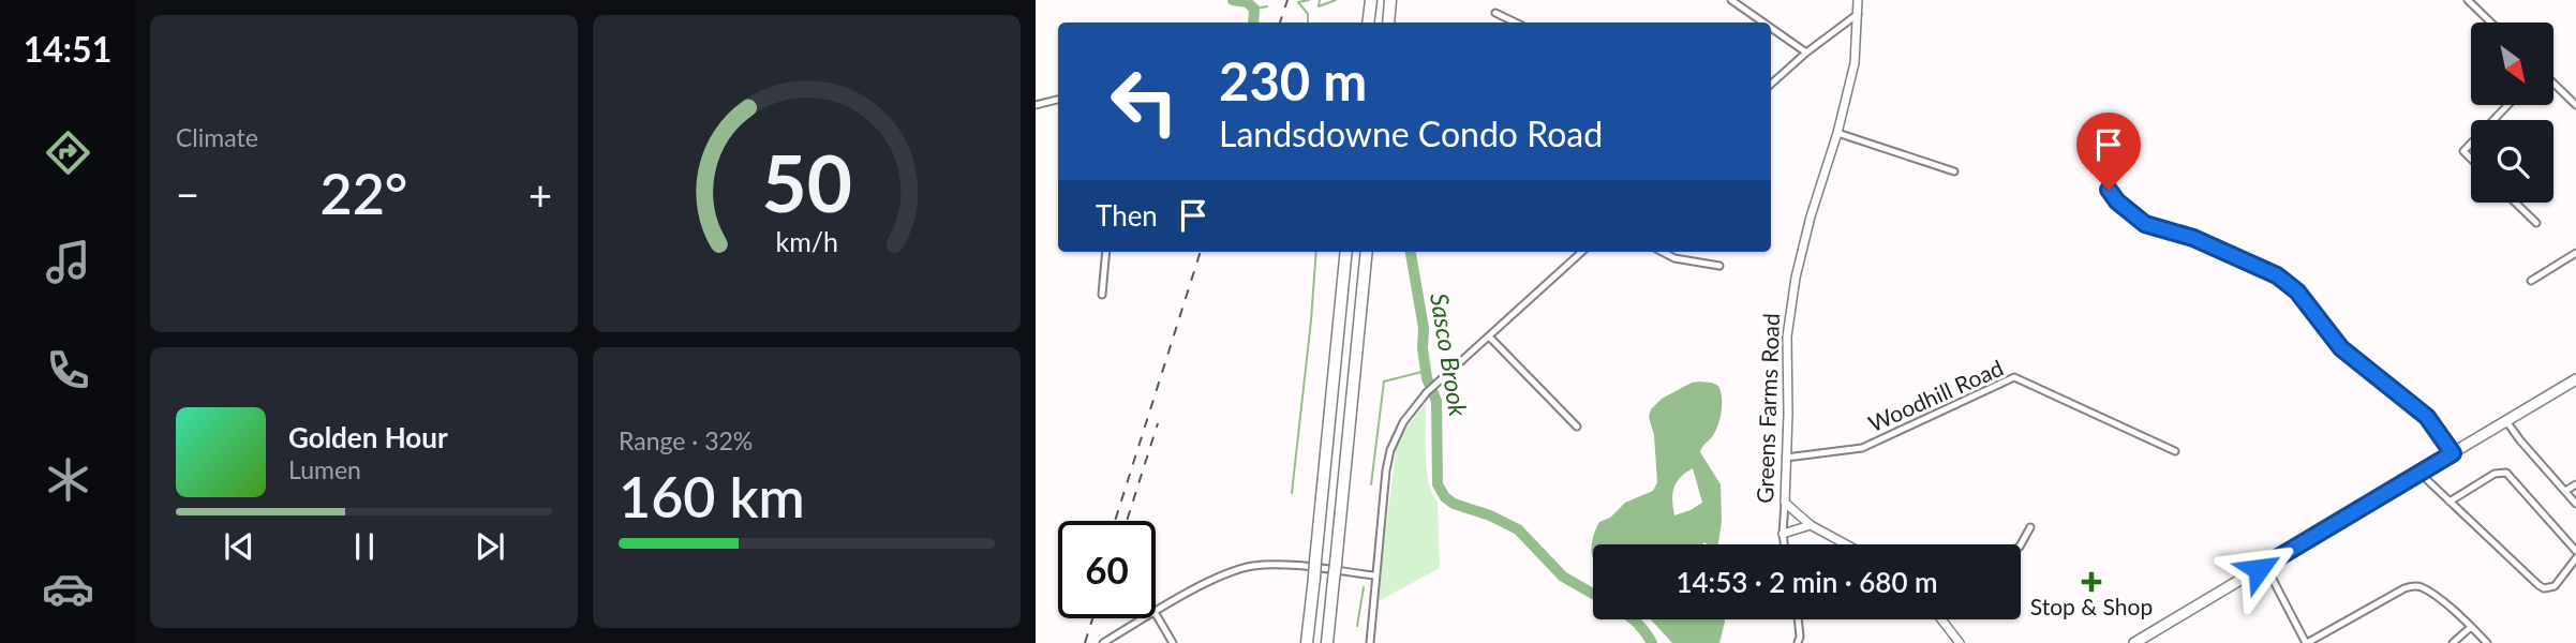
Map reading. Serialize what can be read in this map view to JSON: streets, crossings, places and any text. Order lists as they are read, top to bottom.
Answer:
{
  "streets": {
    "street": ["Woodhill Road", "Greens Farms Road"]
  },
  "crossings": [
    ["Woodhill Road", "Greens Farms Road"]
  ],
  "water": ["Sasco Brook"],
  "places": {
    "health": ["Stop & Shop"]
  },
  "north": "bottom right",
  "page": {
    "tabs": "14:51",
    "tile": [
      "Climate",
      ["Range · 32%", "160 km"]
    ],
    "turn": ["230 m", "Landsdowne Condo Road"],
    "heat": ["−", "22°", "+"],
    "then": "Then",
    "song": ["Golden Hour", "Lumen"],
    "limit": "60",
    "trip": "14:53 · 2 min · 680 m",
    "gauge": ["50", "km/h"]
  }
}
